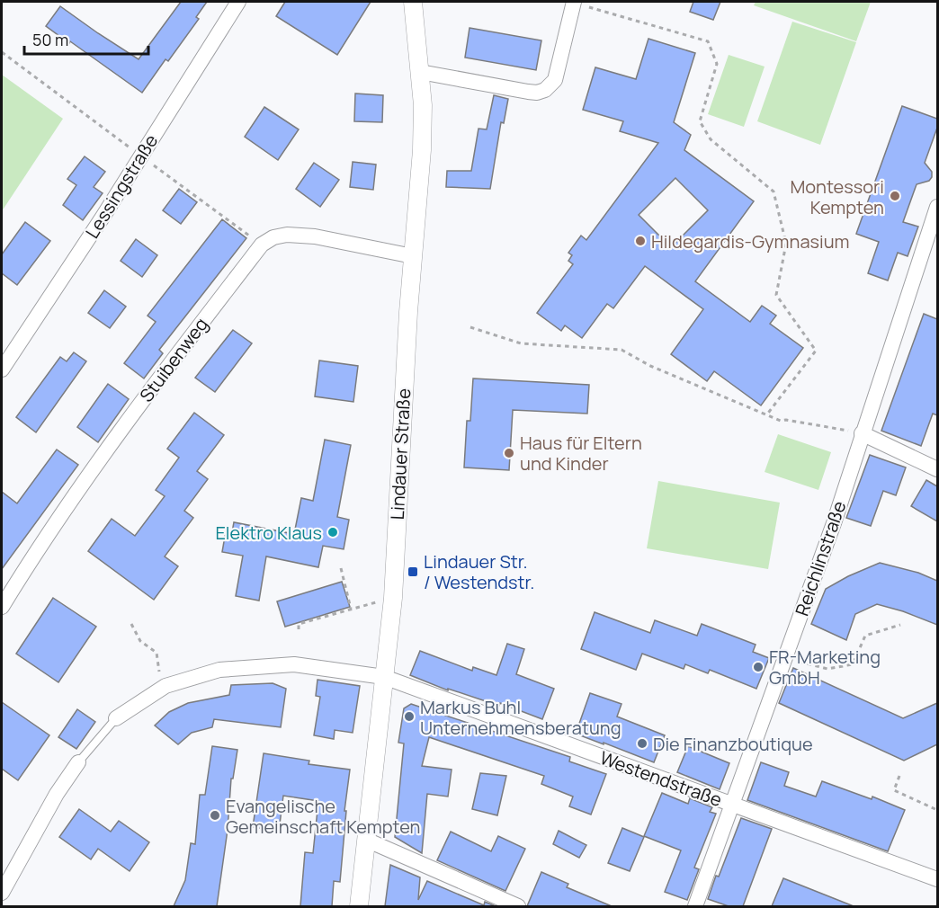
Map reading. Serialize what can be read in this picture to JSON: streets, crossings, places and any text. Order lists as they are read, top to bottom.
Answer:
{
  "streets": {
    "street": [
      "Lessingstraße",
      "Stuibenweg",
      "Lindauer Straße",
      "Reichlinstraße",
      "Westendstraße"
    ]
  },
  "crossings": [
    ["Stuibenweg", "Lindauer Straße"],
    ["Lindauer Straße", "Westendstraße"],
    ["Reichlinstraße", "Westendstraße"]
  ],
  "places": {
    "other": [
      "Montessori Kempten",
      "Hildegardis-Gymnasium",
      "Haus für Eltern und Kinder",
      "Elektro Klaus",
      "FR-Marketing GmbH",
      "Markus Buhl Unternehmensberatung",
      "Die Finanzboutique",
      "Evangelische Gemeinschaft Kempten"
    ],
    "transit": ["Lindauer Str. / Westendstr."]
  },
  "scale_bar": "50 m"
}
